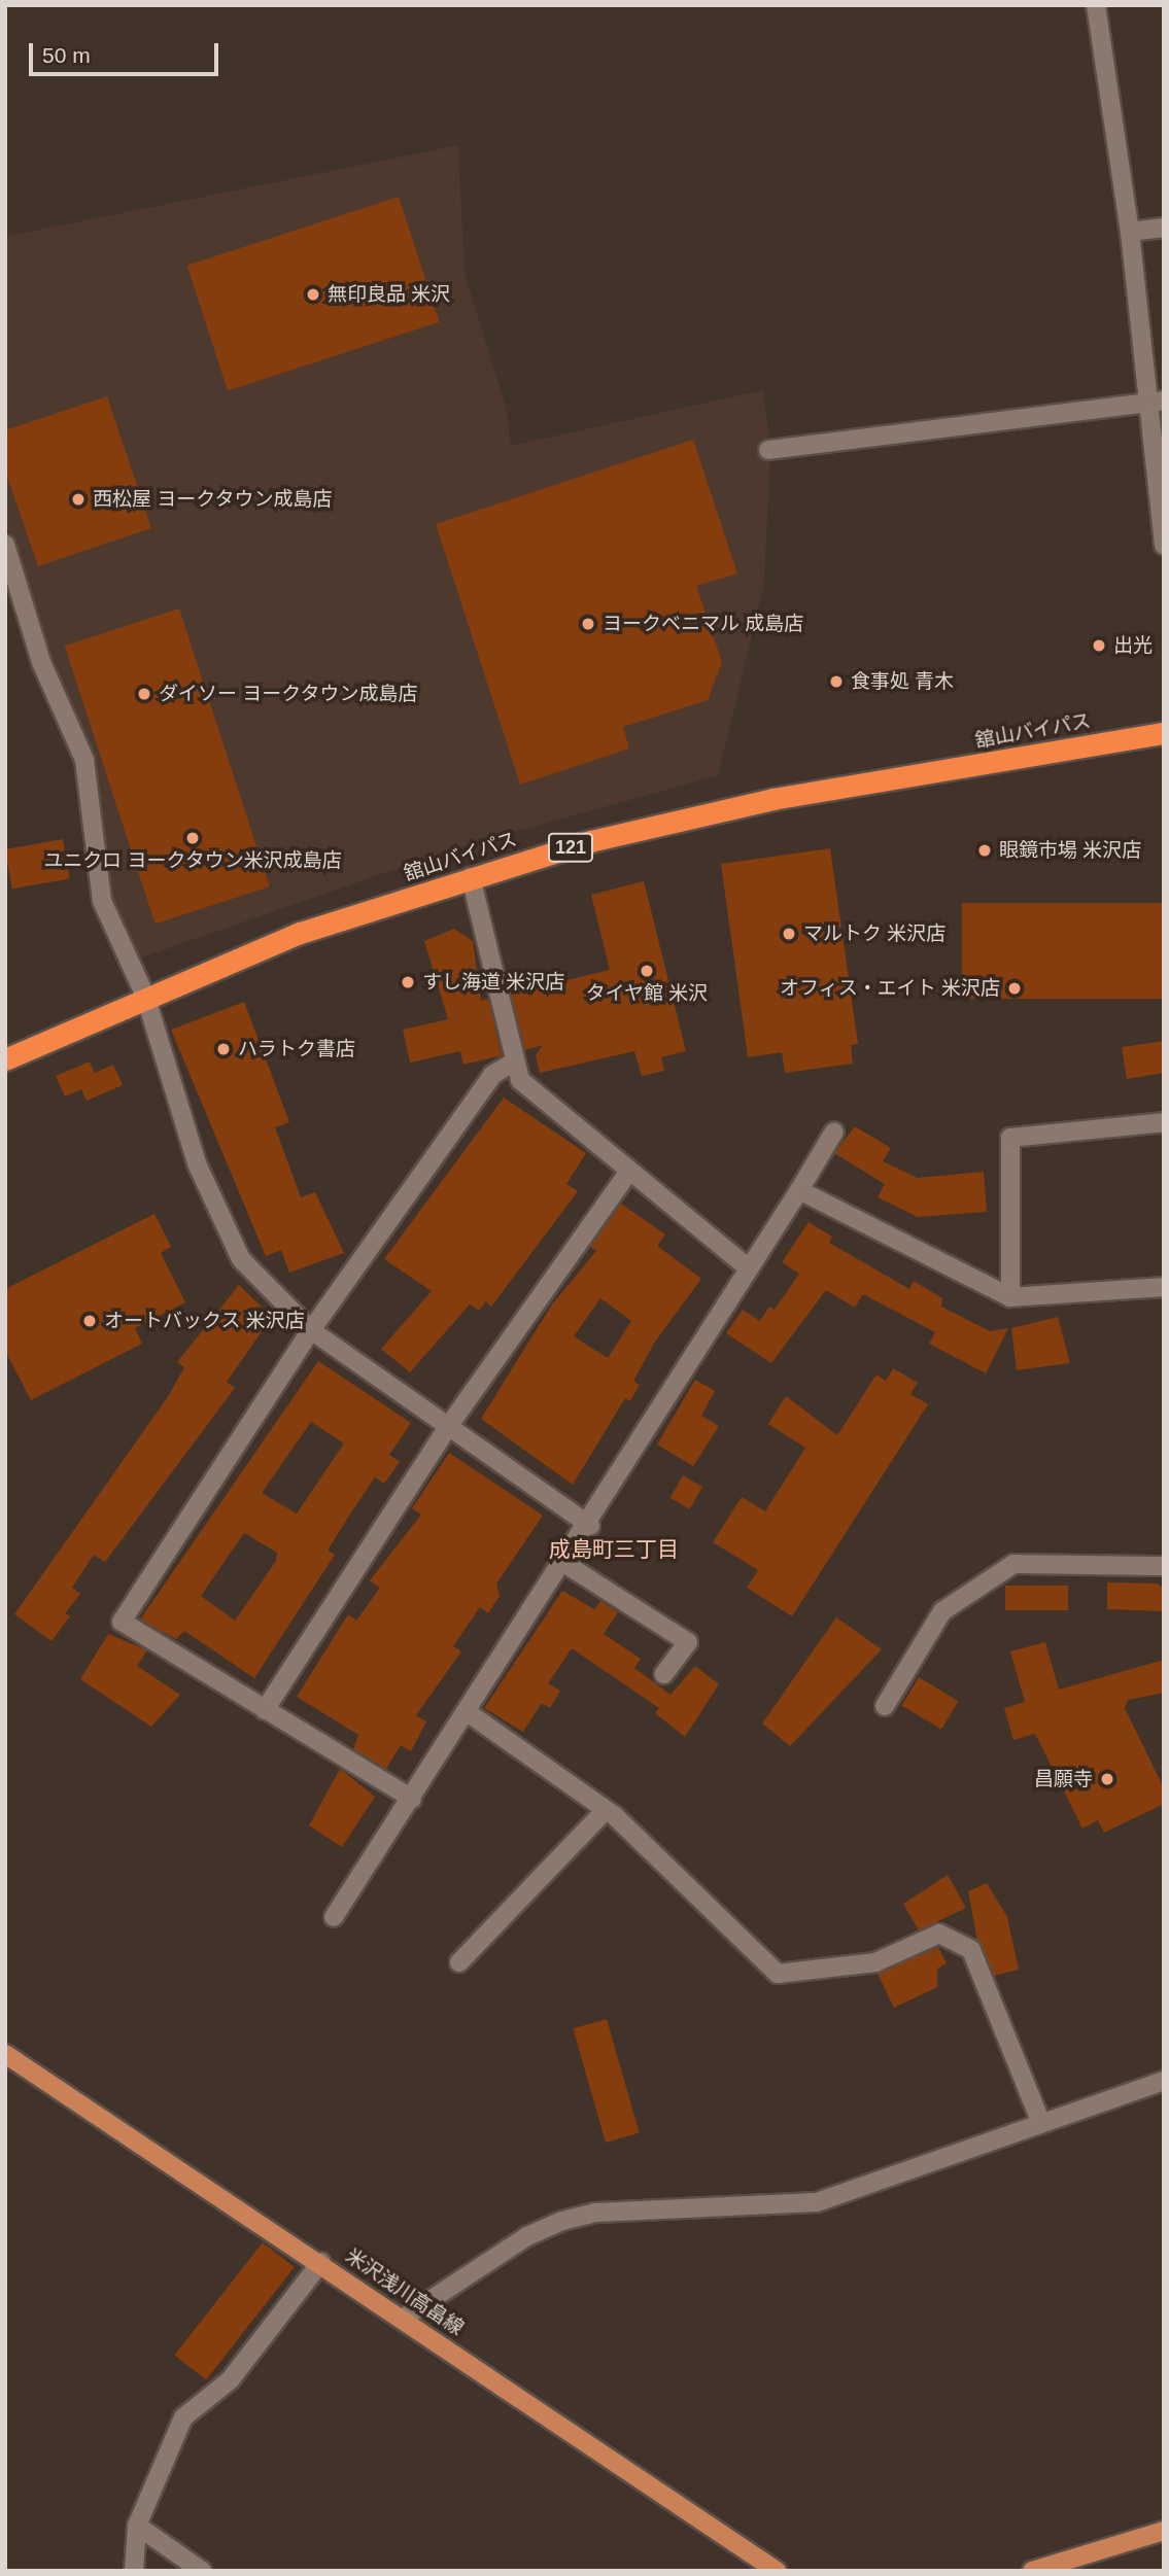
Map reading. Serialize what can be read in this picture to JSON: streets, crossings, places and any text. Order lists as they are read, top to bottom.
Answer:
{
  "streets": {
    "highway": ["舘山バイパス", "121"],
    "main road": ["米沢浅川高畠線"]
  },
  "districts": ["成島町三丁目"],
  "places": [
    "無印良品 米沢",
    "西松屋 ヨークタウン成島店",
    "ヨークベニマル 成島店",
    "出光",
    "食事処 青木",
    "ダイソー ヨークタウン成島店",
    "ユニクロ ヨークタウン米沢成島店",
    "眼鏡市場 米沢店",
    "マルトク 米沢店",
    "タイヤ館 米沢",
    "すし海道 米沢店",
    "オフィス・エイト 米沢店",
    "ハラトク書店",
    "オートバックス 米沢店",
    "昌願寺"
  ],
  "scale_bar": "50 m"
}
